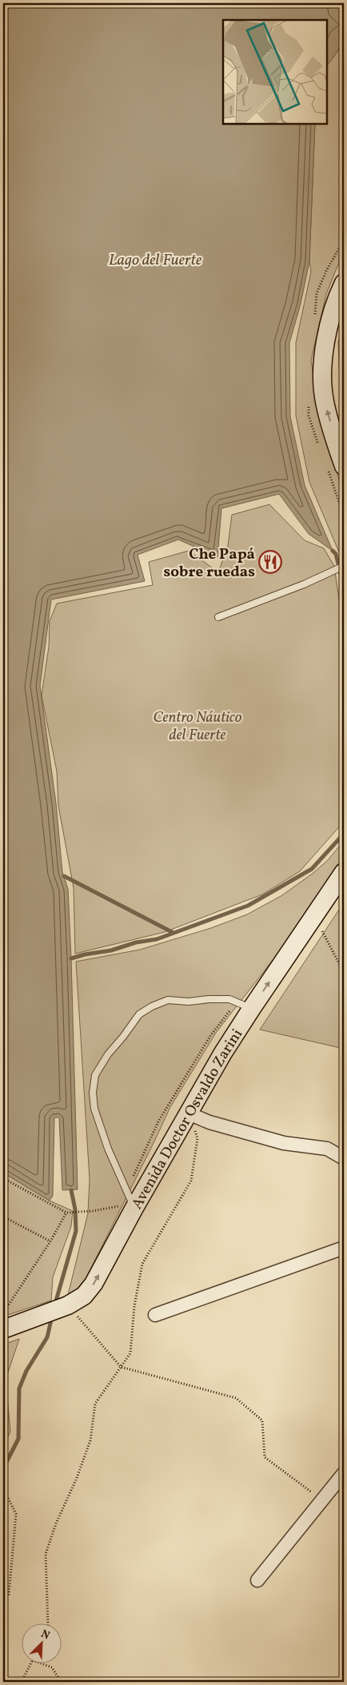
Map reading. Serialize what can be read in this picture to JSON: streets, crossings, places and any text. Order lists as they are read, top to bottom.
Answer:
{
  "streets": {
    "main road": ["Avenida Doctor Osvaldo Zarini"]
  },
  "one_way": ["Avenida Doctor Osvaldo Zarini"],
  "water": ["Lago del Fuerte"],
  "parks": ["Centro Náutico del Fuerte"],
  "places": {
    "restaurant": ["Che Papá sobre ruedas"]
  },
  "north": "top right"
}
